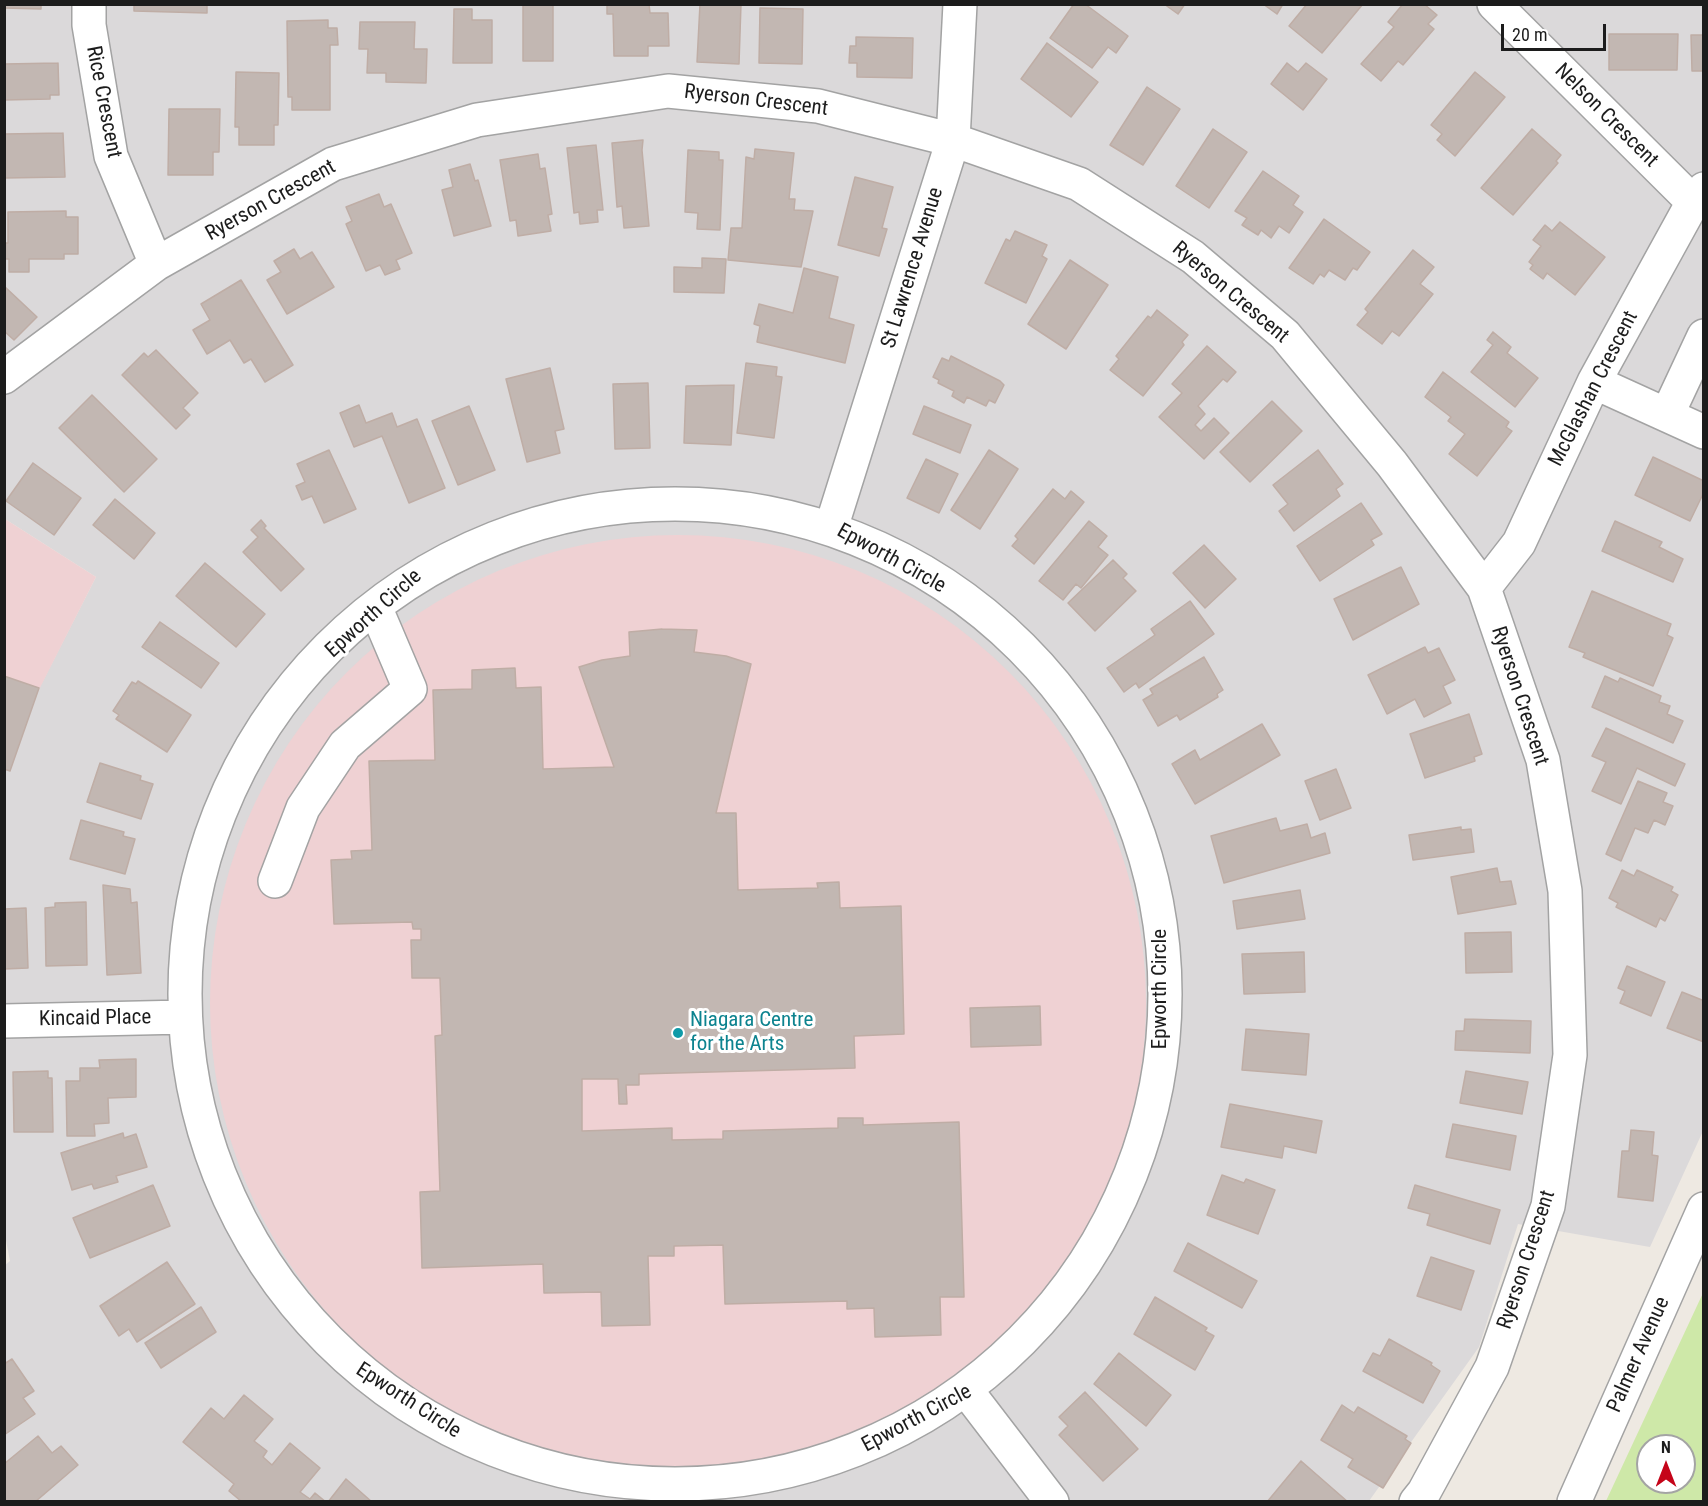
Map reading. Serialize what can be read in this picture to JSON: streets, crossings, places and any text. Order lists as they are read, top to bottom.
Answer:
{
  "streets": {
    "street": [
      "Ryerson Crescent",
      "Rice Crescent",
      "Nelson Crescent",
      "St Lawrence Avenue",
      "McGlashan Crescent",
      "Epworth Circle",
      "Kincaid Place",
      "Palmer Avenue"
    ]
  },
  "crossings": [
    ["Ryerson Crescent", "Rice Crescent"],
    ["Ryerson Crescent", "St Lawrence Avenue"],
    ["Ryerson Crescent", "McGlashan Crescent"],
    ["Nelson Crescent", "McGlashan Crescent"],
    ["St Lawrence Avenue", "Epworth Circle"],
    ["Epworth Circle", "Kincaid Place"]
  ],
  "places": ["Niagara Centre for the Arts"],
  "scale_bar": "20 m",
  "north": "top"
}
